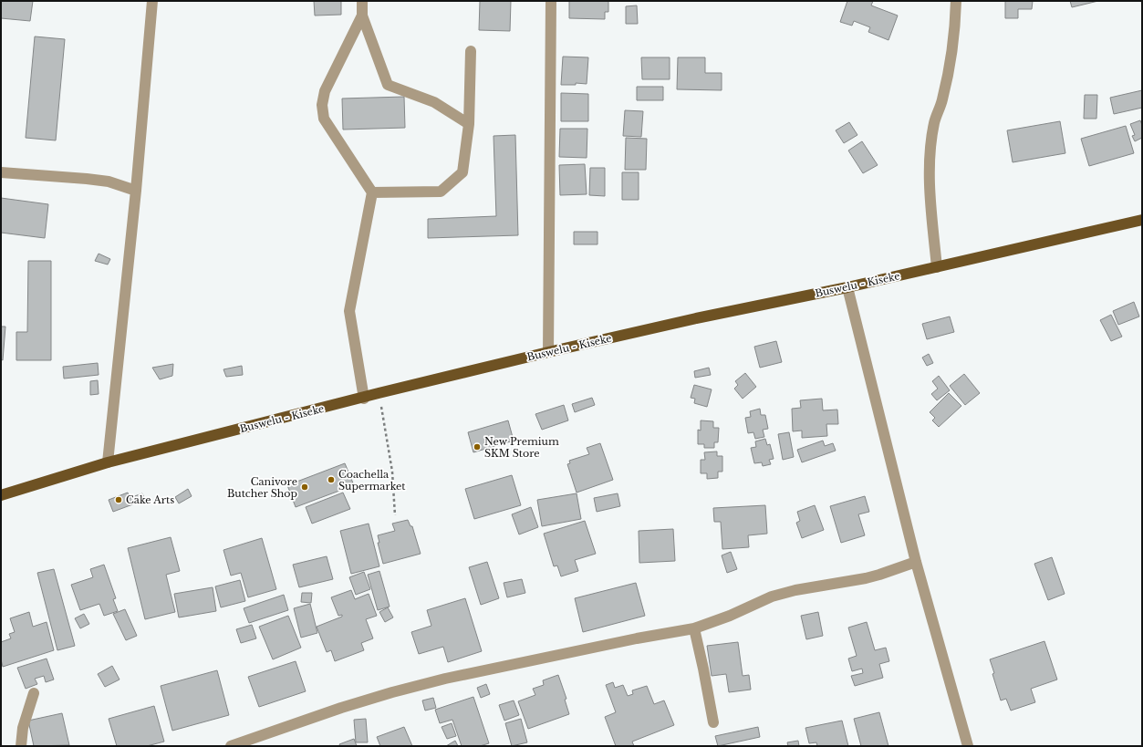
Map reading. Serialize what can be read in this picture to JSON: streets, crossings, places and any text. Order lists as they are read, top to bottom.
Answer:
{
  "streets": {
    "main road": ["Buswelu - Kiseke"]
  },
  "places": [
    "New Premium SKM Store",
    "Coachella Supermarket",
    "Canivore Butcher Shop",
    "Cake Arts"
  ]
}
